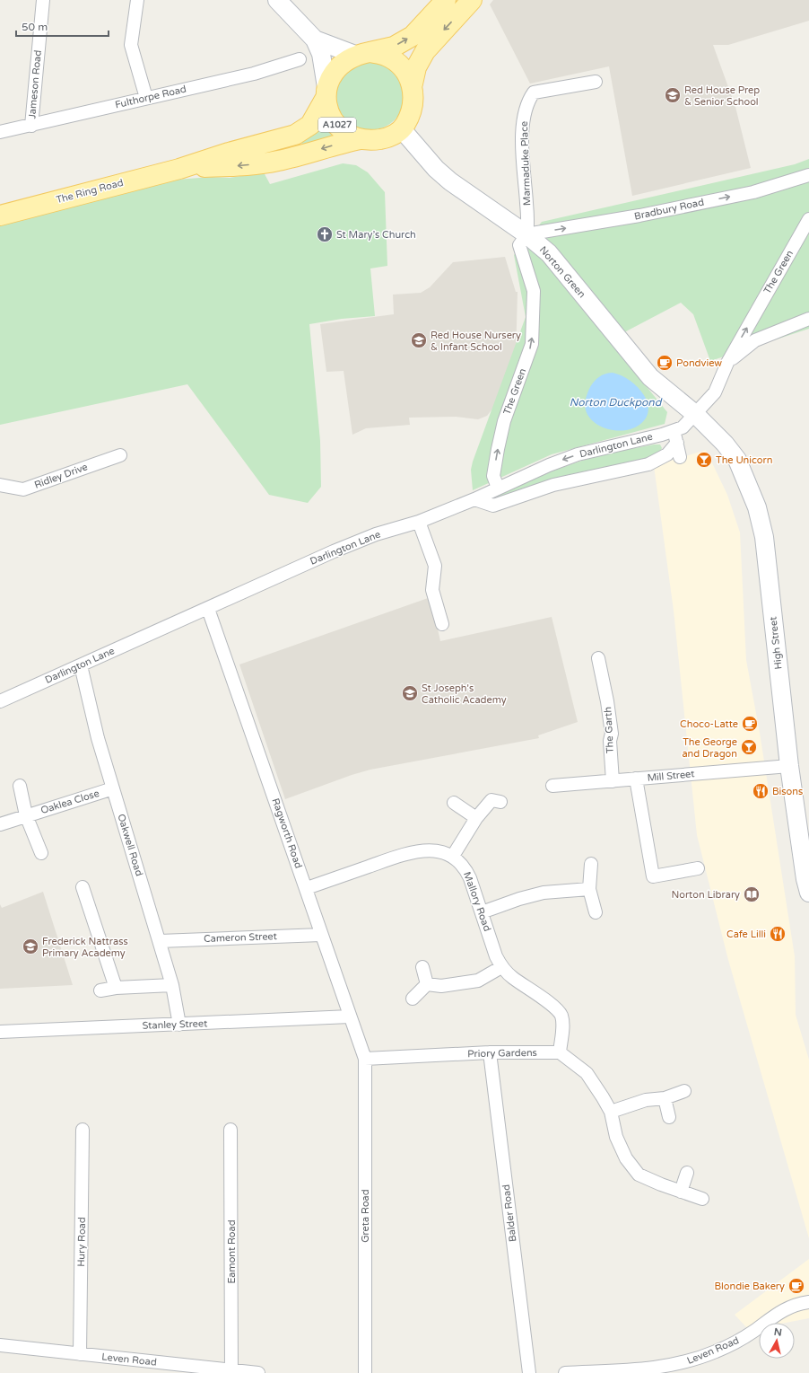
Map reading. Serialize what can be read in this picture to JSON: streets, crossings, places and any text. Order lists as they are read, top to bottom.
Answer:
{
  "streets": {
    "main road": [
      "A1027",
      "The Ring Road",
      "Norton Green",
      "High Street"
    ],
    "street": [
      "Jameson Road",
      "Fulthorpe Road",
      "Marmaduke Place",
      "Bradbury Road",
      "The Green",
      "Darlington Lane",
      "Ridley Drive",
      "The Garth",
      "Mill Street",
      "Oaklea Close",
      "Ragworth Road",
      "Oakwell Road",
      "Mallory Road",
      "Cameron Street",
      "Stanley Street",
      "Priory Gardens",
      "Balder Road",
      "Greta Road",
      "Hury Road",
      "Eamont Road",
      "Leven Road"
    ]
  },
  "crossings": [
    ["Jameson Road", "Fulthorpe Road"],
    ["A1027", "The Ring Road"],
    ["A1027", "Norton Green"],
    ["Marmaduke Place", "Bradbury Road"],
    ["Marmaduke Place", "Norton Green"],
    ["Marmaduke Place", "The Green"],
    ["The Ring Road", "Norton Green"],
    ["Bradbury Road", "Norton Green"],
    ["Bradbury Road", "The Green"],
    ["Norton Green", "The Green"],
    ["Norton Green", "Darlington Lane"],
    ["Norton Green", "High Street"],
    ["The Green", "Darlington Lane"],
    ["The Green", "High Street"],
    ["Darlington Lane", "High Street"],
    ["Darlington Lane", "Ragworth Road"],
    ["Darlington Lane", "Oakwell Road"],
    ["High Street", "Mill Street"],
    ["The Garth", "Mill Street"],
    ["Oaklea Close", "Oakwell Road"],
    ["Ragworth Road", "Mallory Road"],
    ["Ragworth Road", "Cameron Street"],
    ["Ragworth Road", "Stanley Street"],
    ["Ragworth Road", "Priory Gardens"],
    ["Ragworth Road", "Greta Road"],
    ["Oakwell Road", "Cameron Street"],
    ["Oakwell Road", "Stanley Street"],
    ["Mallory Road", "Priory Gardens"],
    ["Priory Gardens", "Balder Road"],
    ["Priory Gardens", "Greta Road"],
    ["Hury Road", "Leven Road"],
    ["Eamont Road", "Leven Road"]
  ],
  "one_way": ["Bradbury Road", "The Green"],
  "water": ["Norton Duckpond"],
  "places": {
    "school or university": [
      "Red House Prep & Senior School",
      "Red House Nursery & Infant School",
      "St Joseph's Catholic Academy",
      "Frederick Nattrass Primary Academy"
    ],
    "church": ["St Mary’s Church"],
    "cafe": ["Pondview", "Choco-Latte", "Blondie Bakery"],
    "bar": ["The Unicorn", "The George and Dragon"],
    "restaurant": ["Bisons", "Cafe Lilli"],
    "library": ["Norton Library"]
  },
  "scale_bar": "50 m",
  "north": "top"
}
